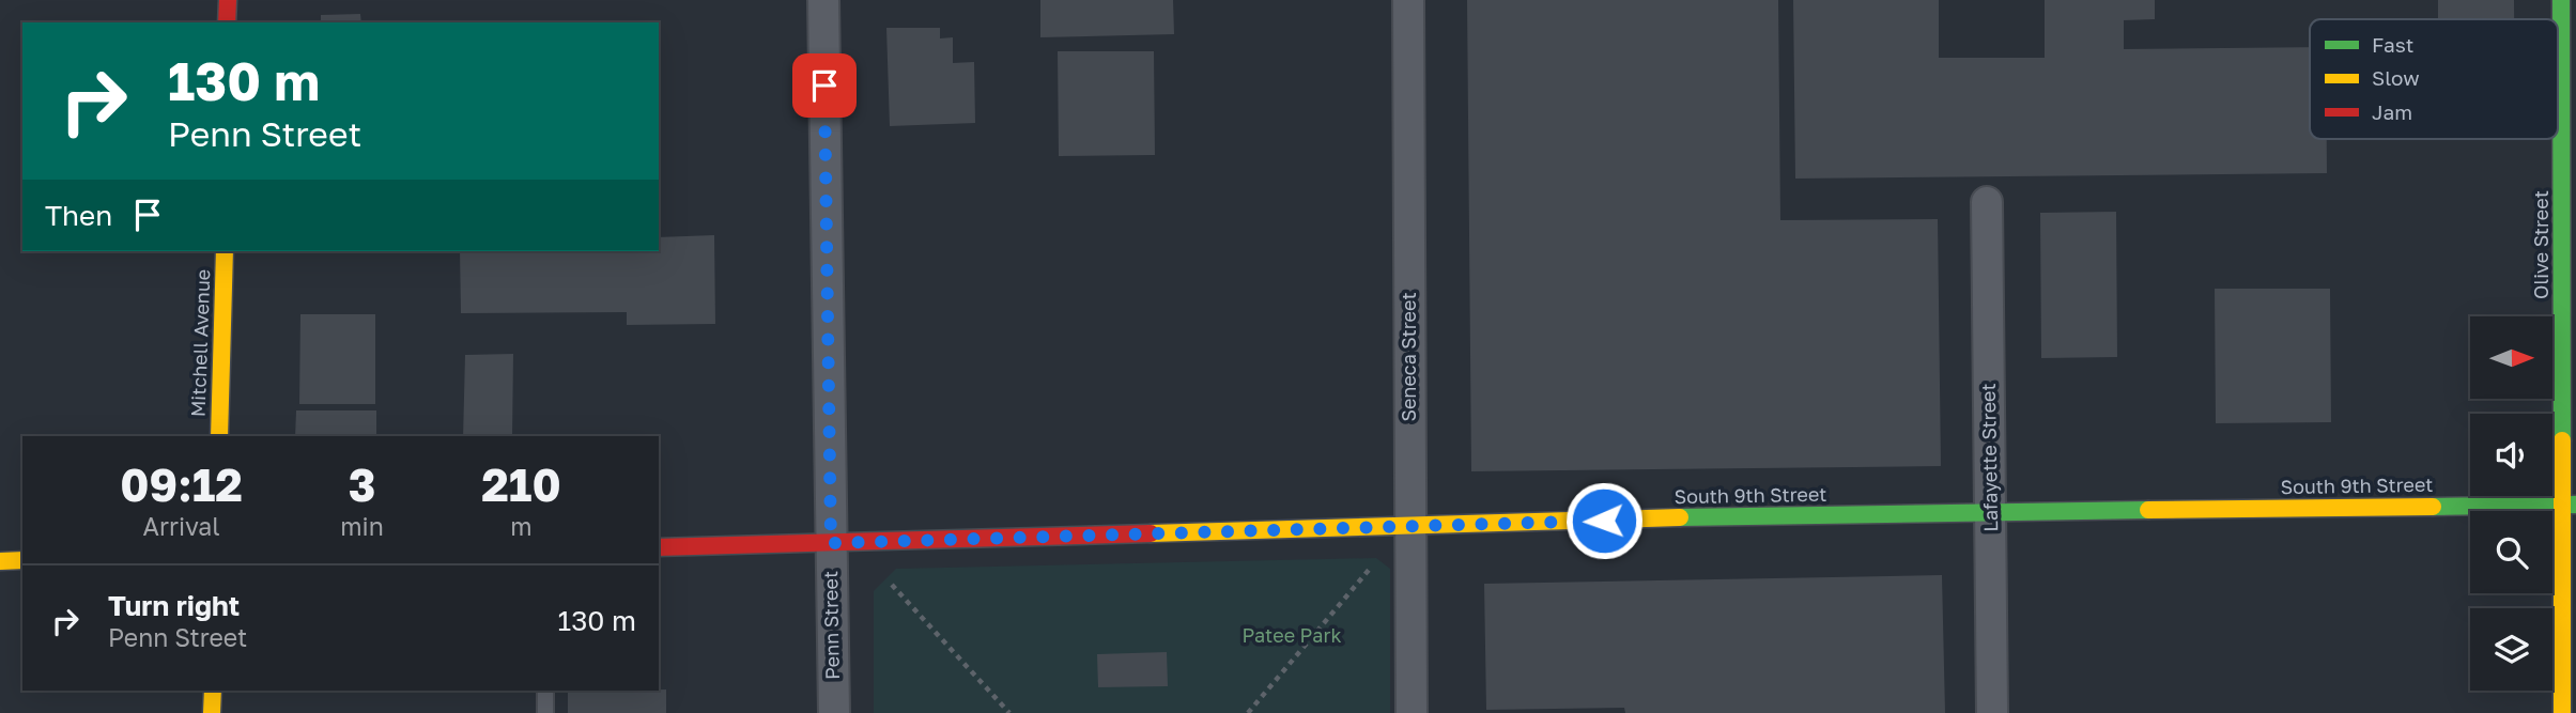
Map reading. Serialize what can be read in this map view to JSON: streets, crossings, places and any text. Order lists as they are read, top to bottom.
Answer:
{
  "streets": {
    "main road": ["Olive Street", "Mitchell Avenue", "South 9th Street"],
    "street": ["Seneca Street", "Lafayette Street", "Penn Street"]
  },
  "crossings": [
    ["Olive Street", "South 9th Street"],
    ["Seneca Street", "South 9th Street"],
    ["Lafayette Street", "South 9th Street"],
    ["South 9th Street", "Penn Street"]
  ],
  "parks": ["Patee Park"],
  "legend": ["Fast", "Slow", "Jam"],
  "north": "right",
  "page": {
    "turn": ["130 m", "Penn Street"],
    "then": "Then",
    "eta": [
      "09:12",
      "Arrival",
      "3",
      "min",
      "210",
      "m"
    ],
    "list": [
      {
        "name": "Turn right",
        "note": "Penn Street",
        "value": "130 m"
      }
    ]
  }
}
